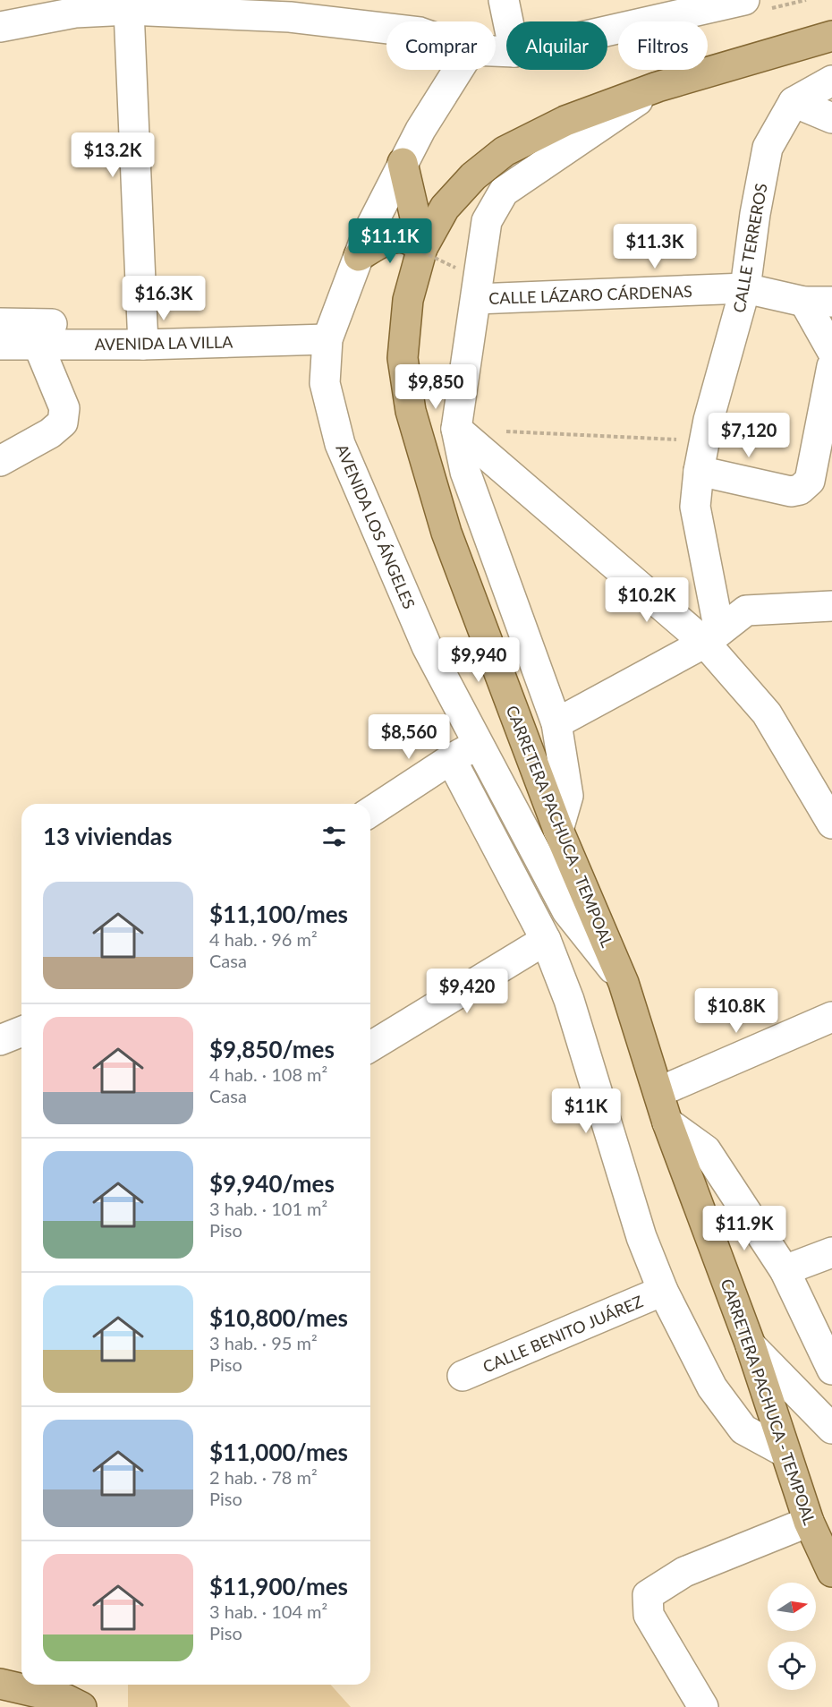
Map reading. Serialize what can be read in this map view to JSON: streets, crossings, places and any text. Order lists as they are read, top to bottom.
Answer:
{
  "streets": {
    "main road": ["CARRETERA PACHUCA - TEMPOAL"],
    "street": [
      "CALLE TERREROS",
      "CALLE LÁZARO CÁRDENAS",
      "AVENIDA LA VILLA",
      "AVENIDA LOS ÁNGELES",
      "CALLE BENITO JUÁREZ"
    ]
  },
  "crossings": [
    ["CALLE TERREROS", "CALLE LÁZARO CÁRDENAS"],
    ["AVENIDA LA VILLA", "AVENIDA LOS ÁNGELES"],
    ["AVENIDA LOS ÁNGELES", "CARRETERA PACHUCA - TEMPOAL"]
  ],
  "north": "right",
  "page": {
    "chip": ["Comprar", "Alquilar", "Filtros"],
    "price": [
      "$13.2K",
      "$11.1K",
      "$11.3K",
      "$16.3K",
      "$9,850",
      "$7,120",
      "$10.2K",
      "$9,940",
      "$8,560",
      "$9,420",
      "$10.8K",
      "$11K",
      "$11.9K"
    ],
    "heading": "13 viviendas",
    "list": [
      {
        "name": "$11,100/mes",
        "note": "4 hab. · 96 m² · Casa"
      },
      {
        "name": "$9,850/mes",
        "note": "4 hab. · 108 m² · Casa"
      },
      {
        "name": "$9,940/mes",
        "note": "3 hab. · 101 m² · Piso"
      },
      {
        "name": "$10,800/mes",
        "note": "3 hab. · 95 m² · Piso"
      },
      {
        "name": "$11,000/mes",
        "note": "2 hab. · 78 m² · Piso"
      },
      {
        "name": "$11,900/mes",
        "note": "3 hab. · 104 m² · Piso"
      }
    ]
  }
}
